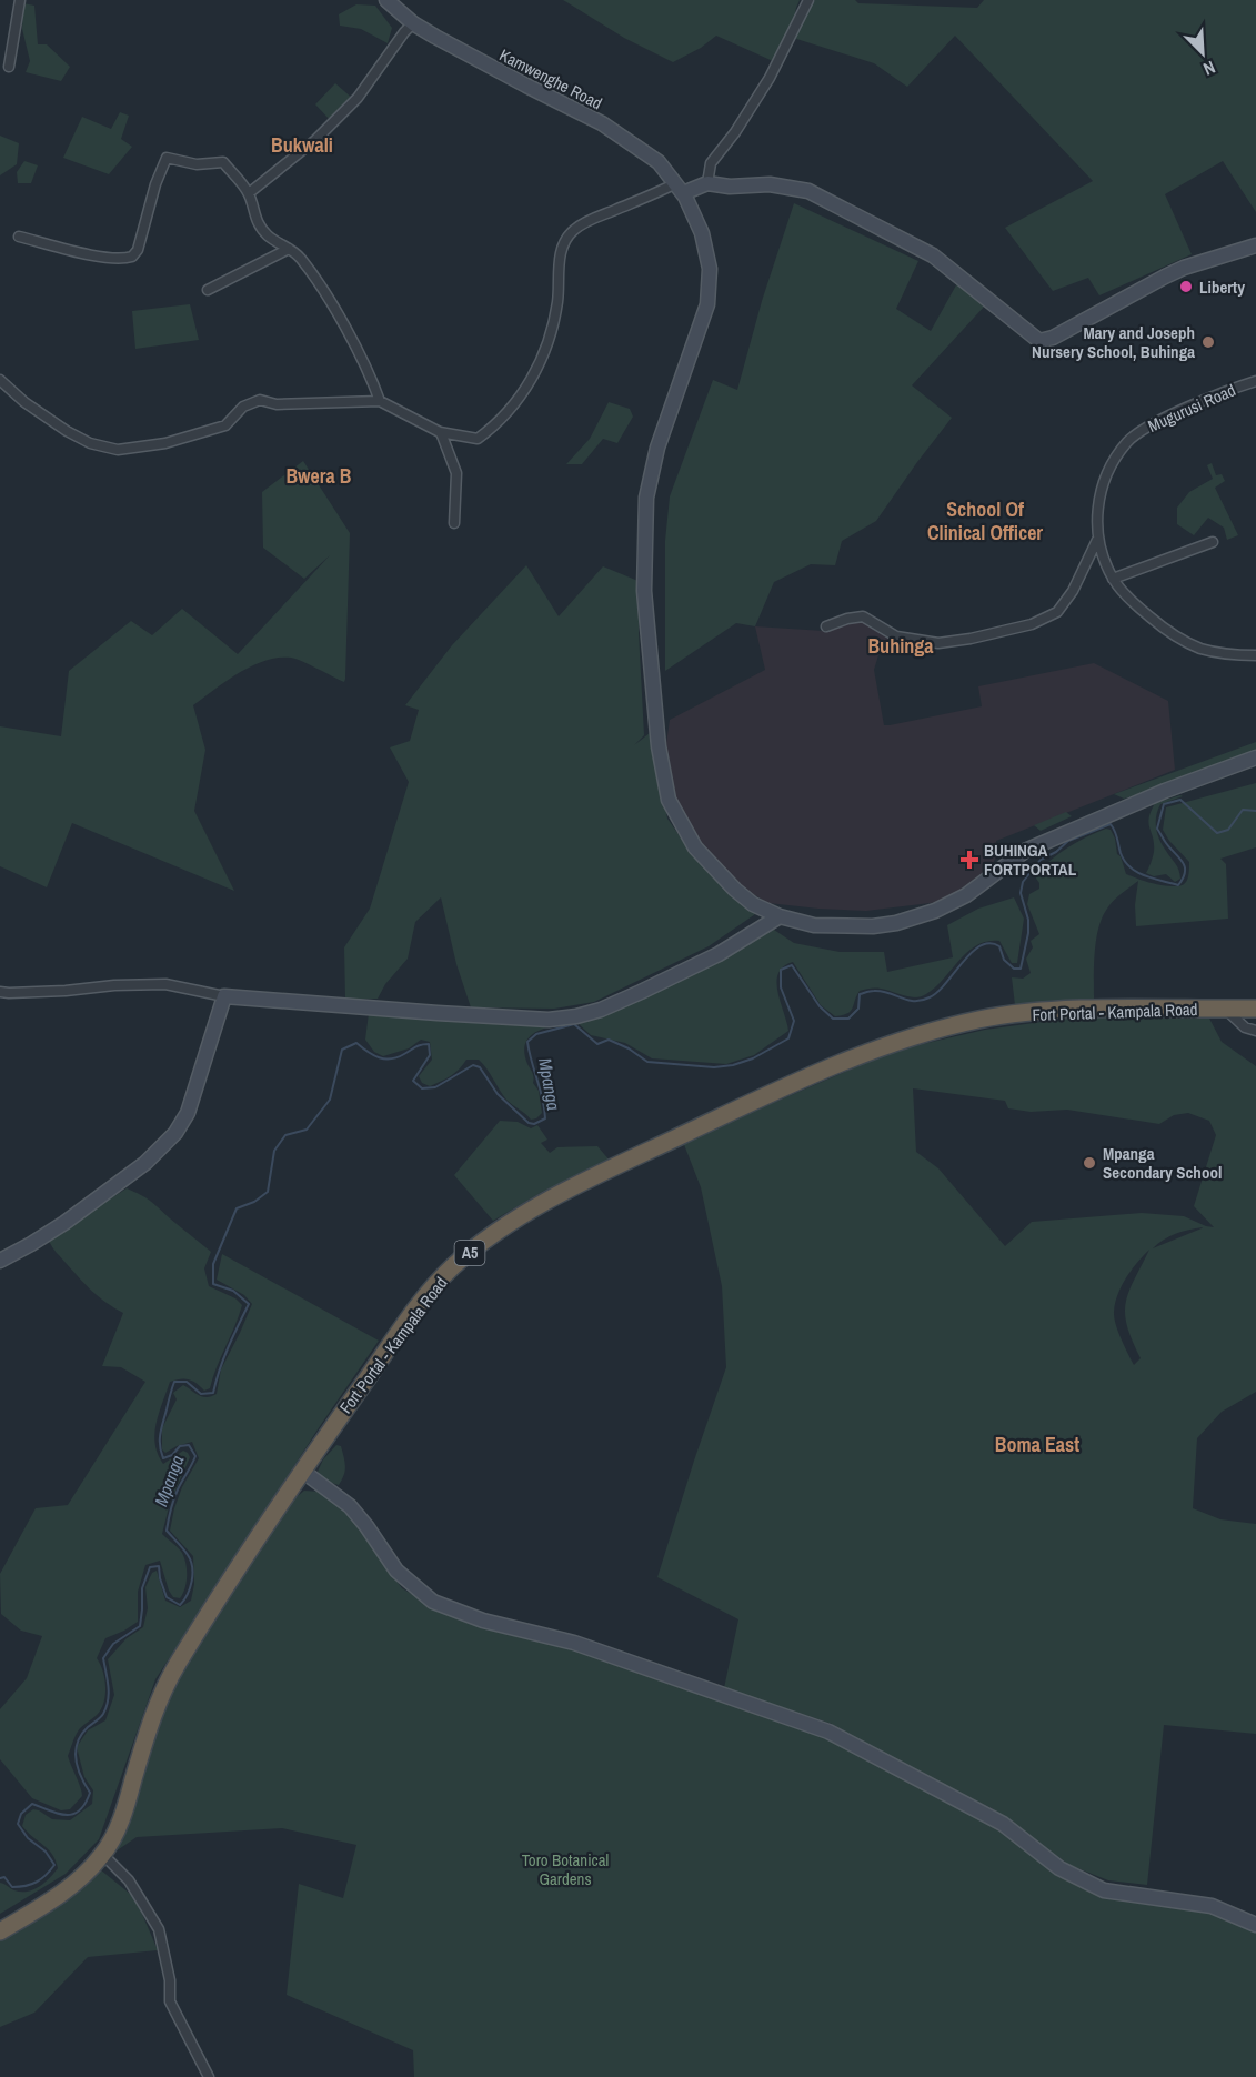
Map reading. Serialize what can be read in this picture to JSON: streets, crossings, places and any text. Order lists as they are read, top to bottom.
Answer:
{
  "streets": {
    "highway": ["Fort Portal - Kampala Road", "A5"],
    "main road": ["Kamwenghe Road"],
    "street": ["Mugurusi Road"]
  },
  "districts": [
    "Bukwali",
    "Bwera B",
    "School Of Clinical Officer",
    "Buhinga",
    "Boma East"
  ],
  "water": ["Mpanga"],
  "parks": ["Toro Botanical Gardens"],
  "places": {
    "other": ["Liberty", "Mary and Joseph Nursery School, Buhinga", "Mpanga Secondary School"],
    "health": ["BUHINGA FORTPORTAL"]
  },
  "north": "bottom right"
}
